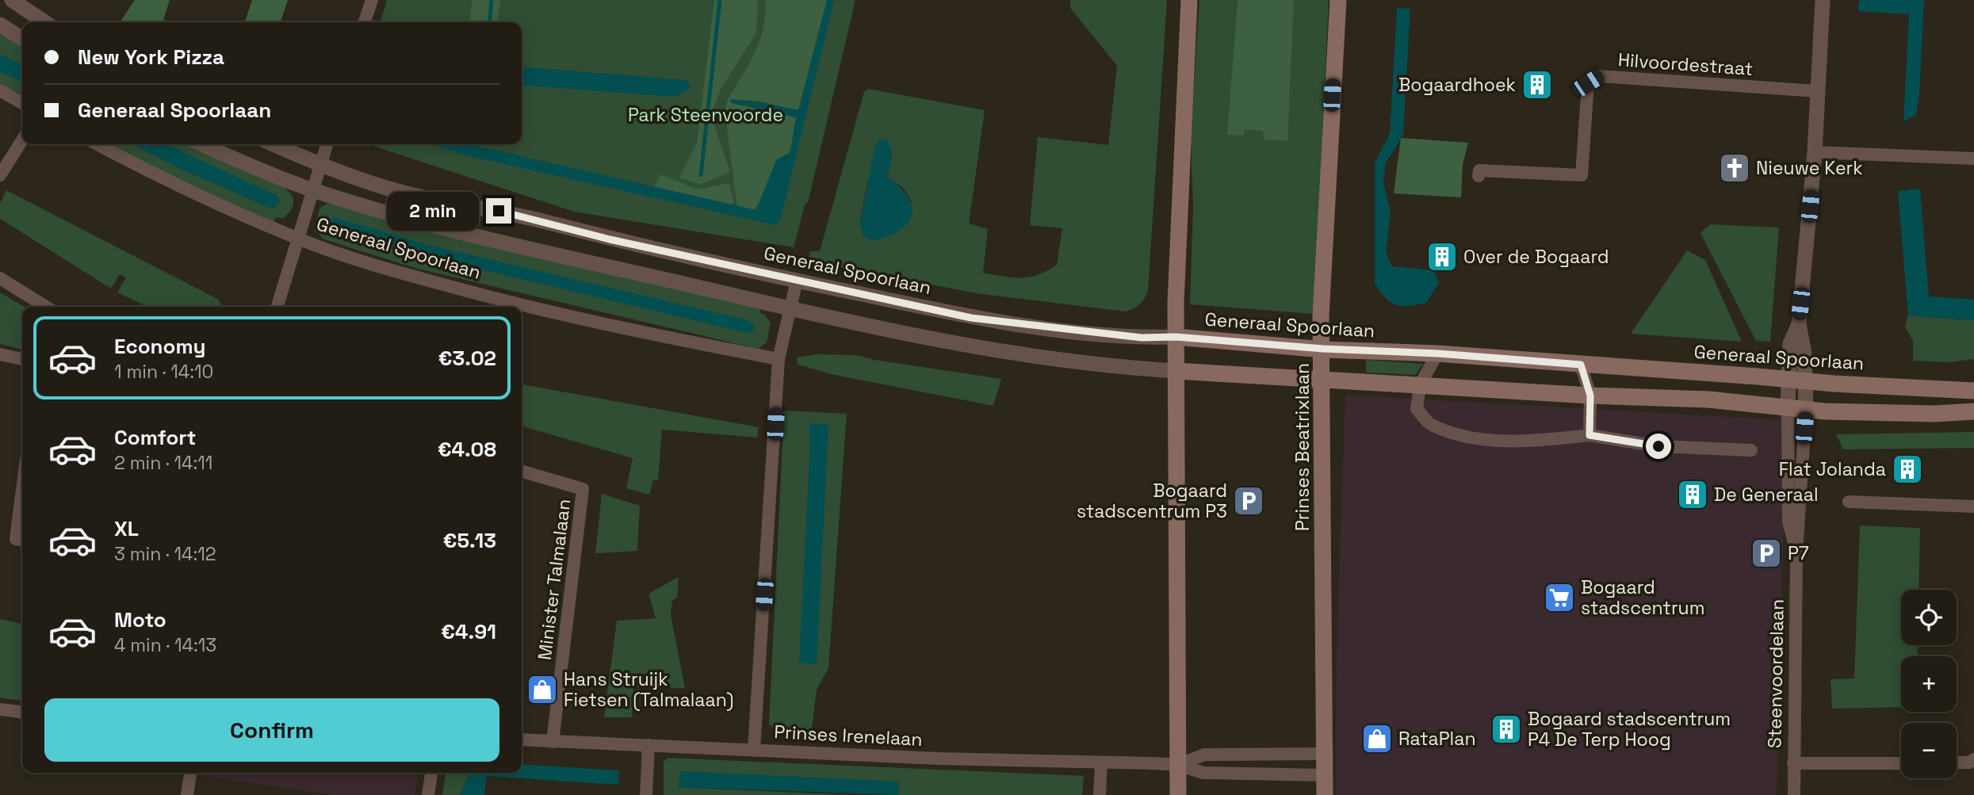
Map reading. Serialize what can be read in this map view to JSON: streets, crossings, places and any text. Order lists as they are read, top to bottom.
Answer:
{
  "streets": {
    "main road": ["Generaal Spoorlaan", "Prinses Beatrixlaan"],
    "street": [
      "Hilvoordestraat",
      "Minister Talmalaan",
      "Steenvoordelaan",
      "Prinses Irenelaan"
    ]
  },
  "crossings": [
    ["Hilvoordestraat", "Steenvoordelaan"],
    ["Generaal Spoorlaan", "Prinses Beatrixlaan"],
    ["Generaal Spoorlaan", "Steenvoordelaan"],
    ["Prinses Beatrixlaan", "Prinses Irenelaan"],
    ["Minister Talmalaan", "Prinses Irenelaan"]
  ],
  "parks": ["Park Steenvoorde"],
  "places": {
    "building": [
      "Bogaardhoek",
      "Over de Bogaard",
      "Flat Jolanda",
      "De Generaal",
      "Bogaard stadscentrum P4 De Terp Hoog"
    ],
    "church": ["Nieuwe Kerk"],
    "parking": ["Bogaard stadscentrum P3", "P7"],
    "supermarket": ["Bogaard stadscentrum"],
    "shop": ["Hans Struijk Fietsen (Talmalaan)", "RataPlan"]
  },
  "page": {
    "banner": ["New York Pizza", "Generaal Spoorlaan"],
    "bubble": "2 min",
    "list": [
      {
        "name": "Economy",
        "note": "1 min · 14:10",
        "value": "€3.02"
      },
      {
        "name": "Comfort",
        "note": "2 min · 14:11",
        "value": "€4.08"
      },
      {
        "name": "XL",
        "note": "3 min · 14:12",
        "value": "€5.13"
      },
      {
        "name": "Moto",
        "note": "4 min · 14:13",
        "value": "€4.91"
      }
    ],
    "map_buttons": ["+", "−"],
    "buttons": "Confirm"
  }
}
